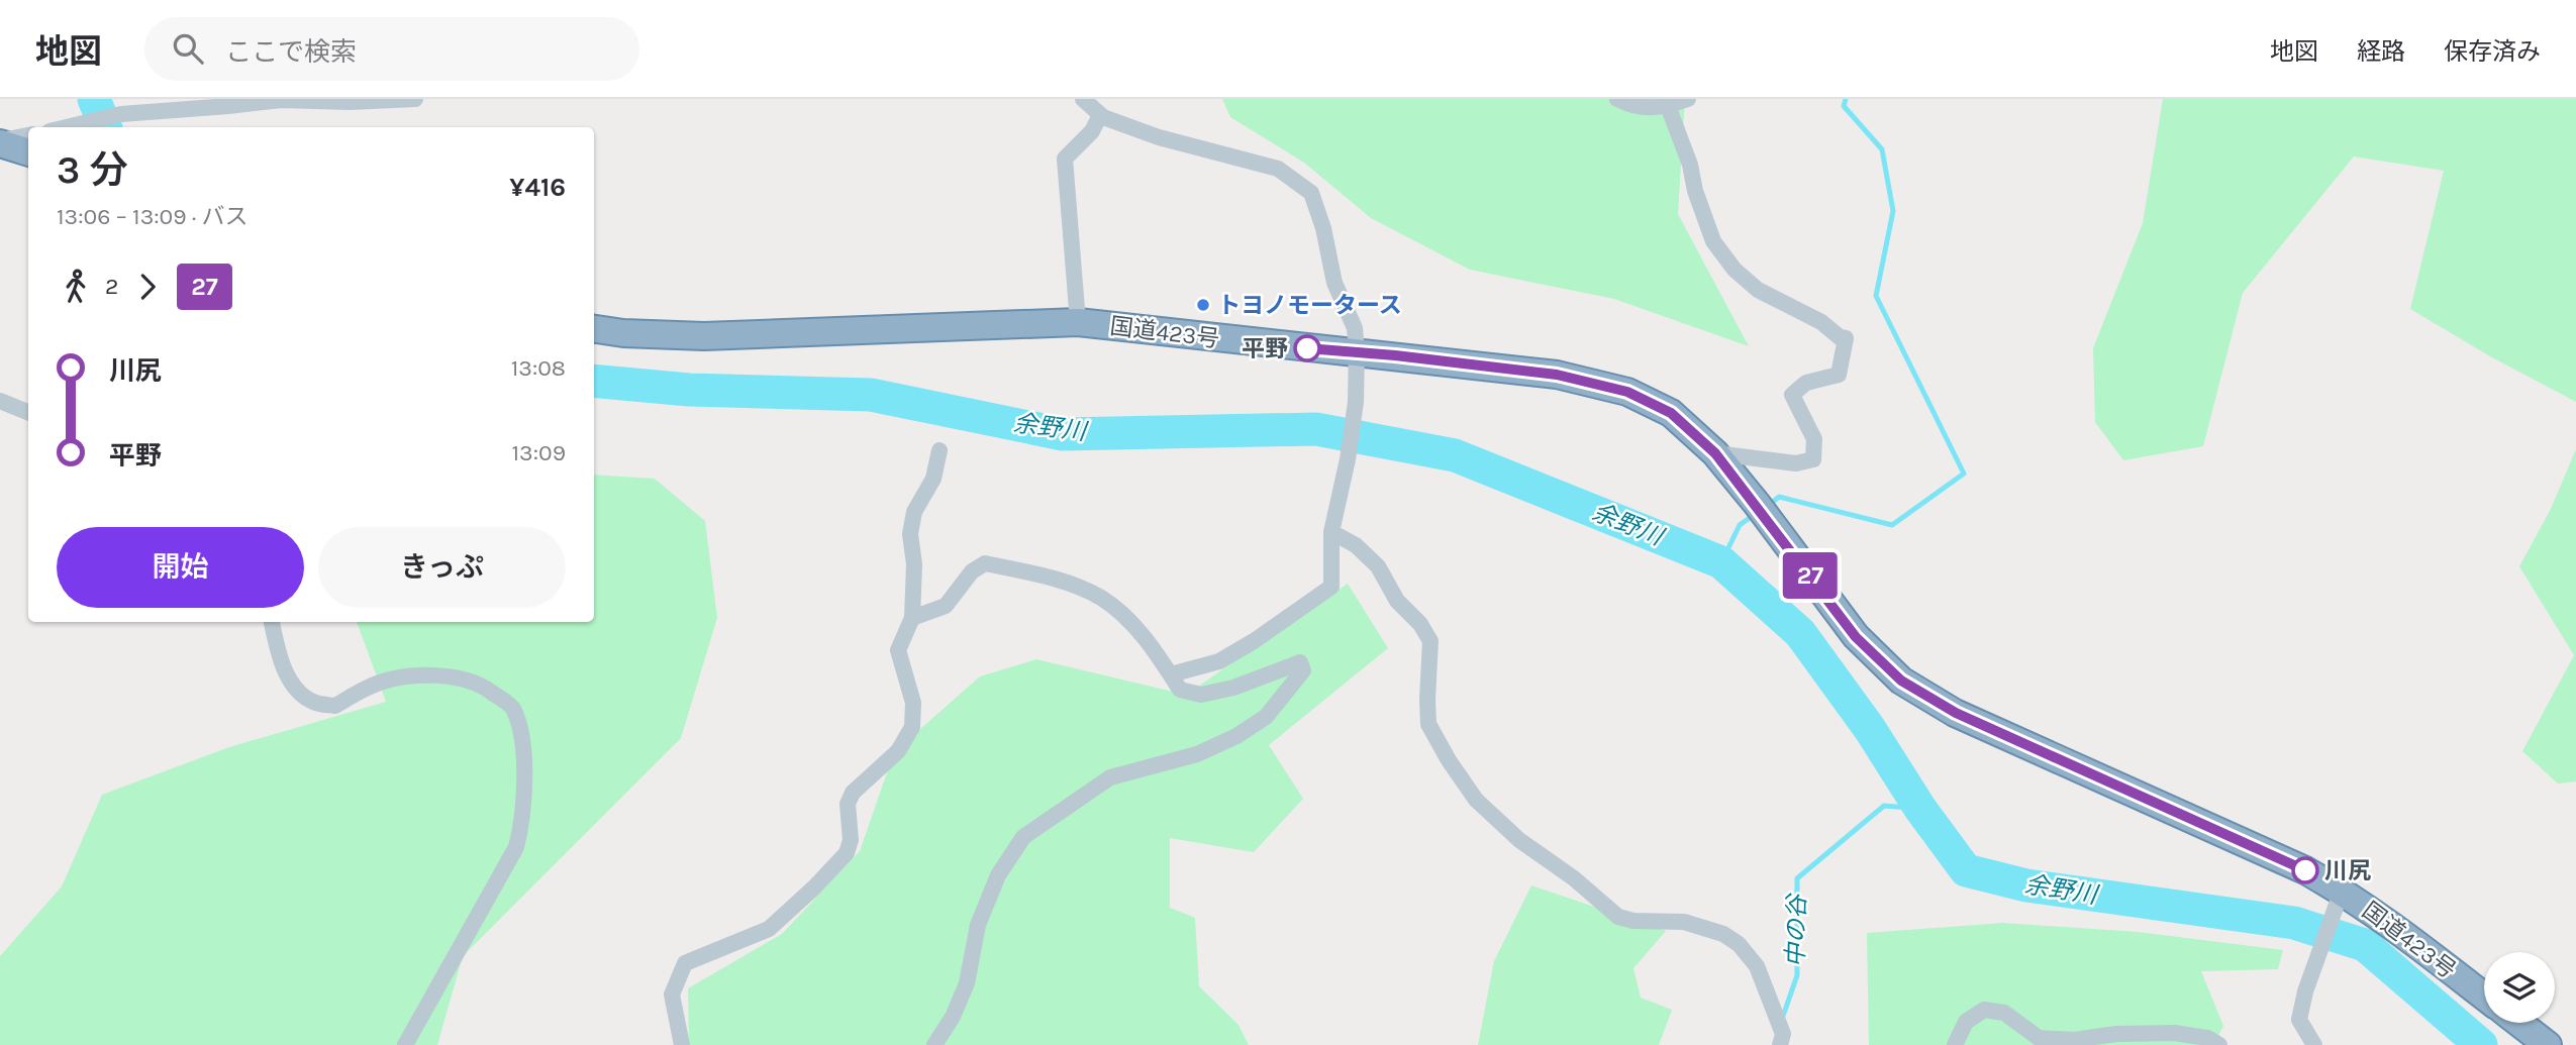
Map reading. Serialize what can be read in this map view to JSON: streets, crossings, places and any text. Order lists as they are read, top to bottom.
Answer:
{
  "streets": {
    "highway": ["国道423号"]
  },
  "water": ["余野川", "中の谷"],
  "places": ["トヨノモータース", "平野", "川尻"],
  "lines": ["bus line 27"],
  "page": {
    "header": "地図",
    "search": "ここで検索",
    "nav": ["地図", "経路", "保存済み"],
    "on_map": "27",
    "heading": ["3 分", "13:06 – 13:09 · バス", "¥416"],
    "legs": ["2", "27"],
    "list": [
      {
        "name": "川尻",
        "value": "13:08"
      },
      {
        "name": "平野",
        "value": "13:09"
      }
    ],
    "buttons": ["開始", "きっぷ"]
  }
}
